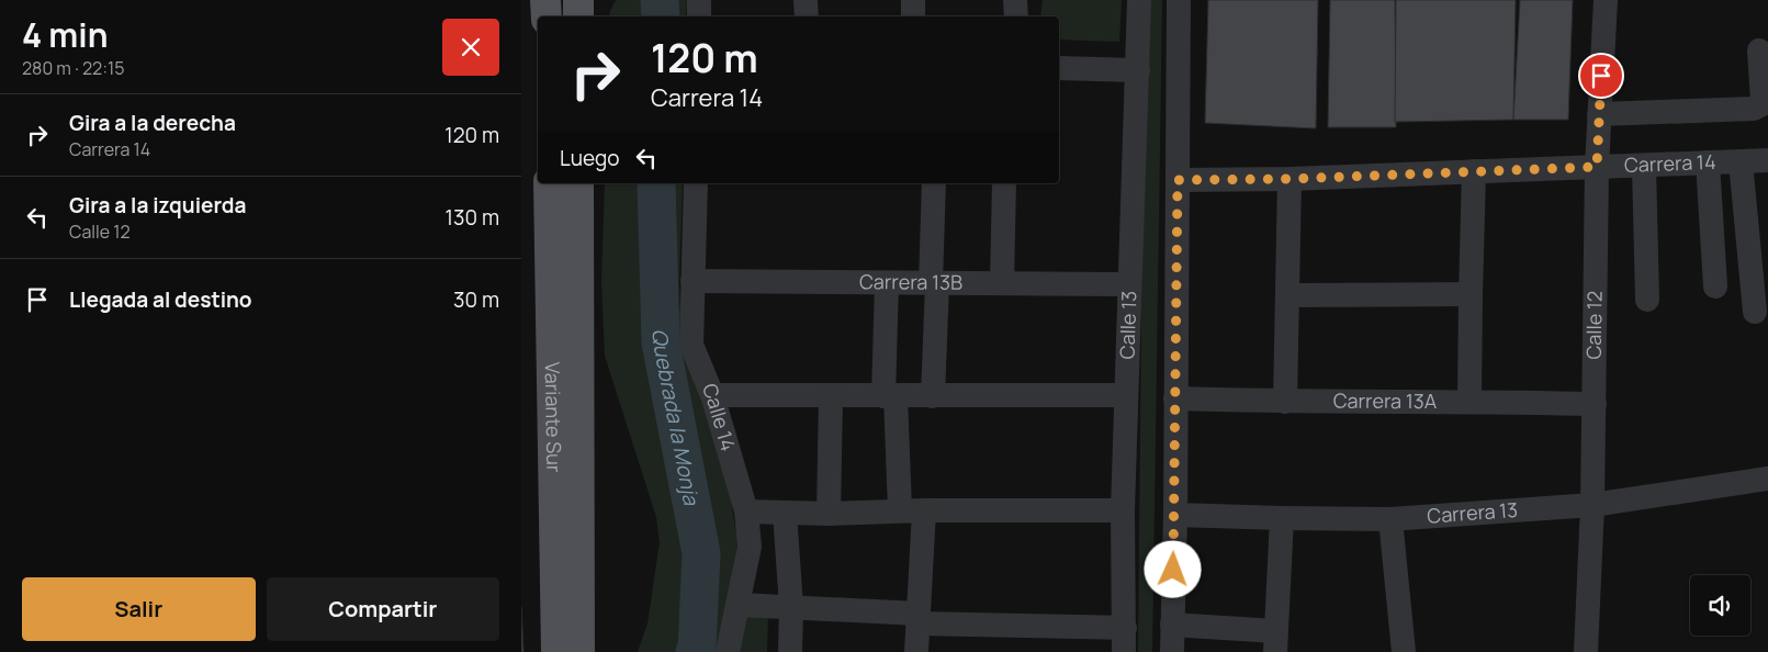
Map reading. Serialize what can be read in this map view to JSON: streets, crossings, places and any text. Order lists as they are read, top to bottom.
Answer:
{
  "streets": {
    "main road": ["Variante Sur"],
    "street": [
      "Carrera 14",
      "Carrera 13B",
      "Calle 13",
      "Calle 12",
      "Carrera 13A",
      "Calle 14",
      "Carrera 13"
    ]
  },
  "crossings": [
    ["Carrera 14", "Calle 12"],
    ["Carrera 13B", "Calle 13"],
    ["Carrera 13B", "Calle 14"],
    ["Calle 12", "Carrera 13A"],
    ["Calle 12", "Carrera 13"]
  ],
  "water": ["Quebrada la Monja"],
  "page": {
    "heading": ["4 min", "280 m · 22:15"],
    "turn": ["120 m", "Carrera 14"],
    "list": [
      {
        "name": "Gira a la derecha",
        "note": "Carrera 14",
        "value": "120 m"
      },
      {
        "name": "Gira a la izquierda",
        "note": "Calle 12",
        "value": "130 m"
      },
      {
        "name": "Llegada al destino",
        "value": "30 m"
      }
    ],
    "then": "Luego",
    "buttons": ["Salir", "Compartir"]
  }
}
